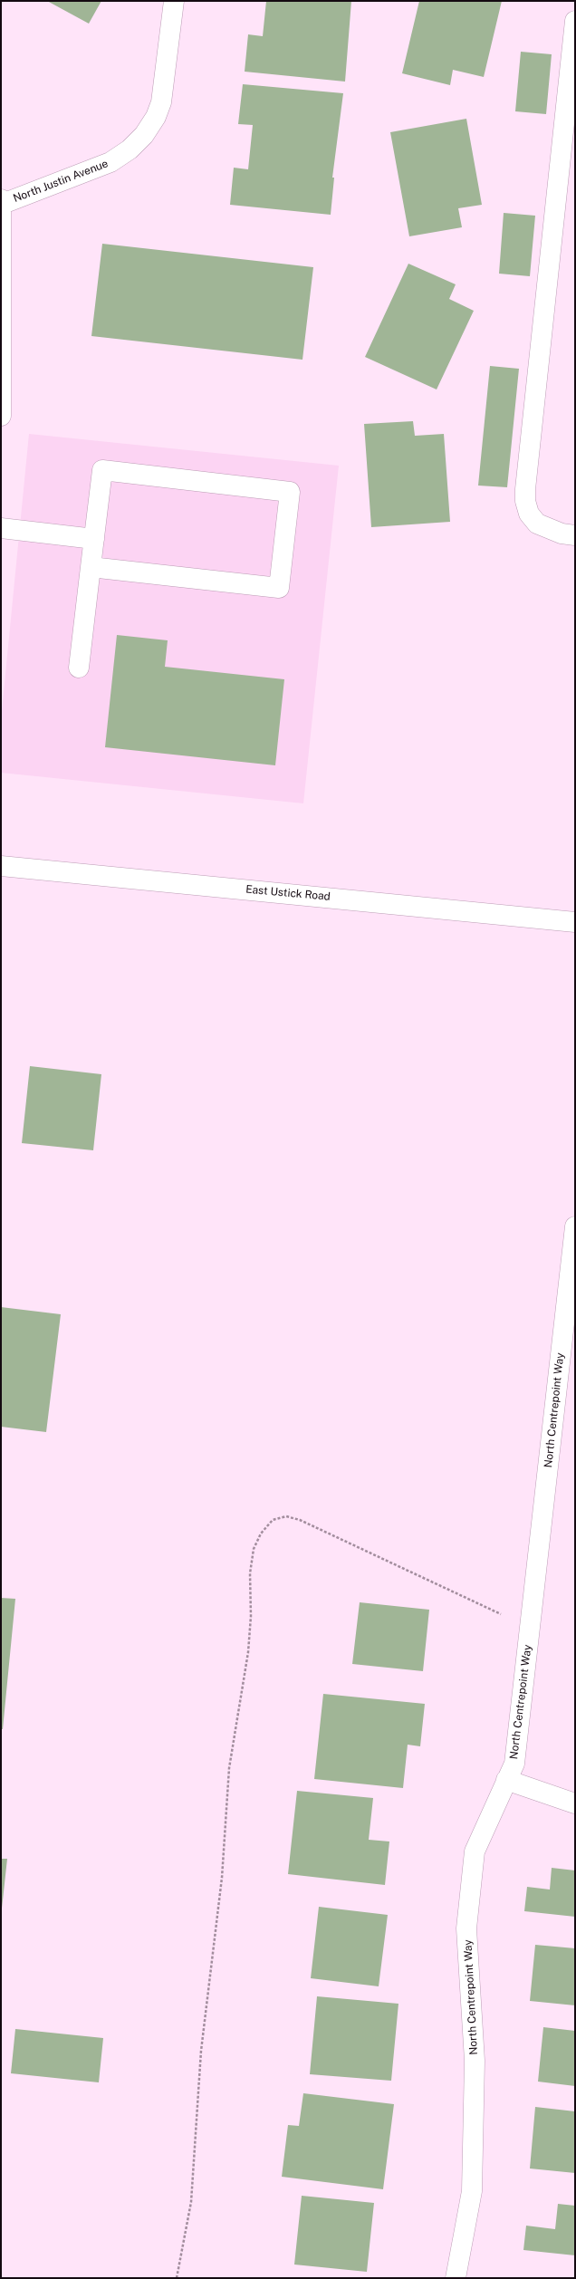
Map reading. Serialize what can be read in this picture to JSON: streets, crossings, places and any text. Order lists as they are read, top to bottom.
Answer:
{
  "streets": {
    "street": ["North Justin Avenue", "East Ustick Road", "North Centrepoint Way"]
  }
}
